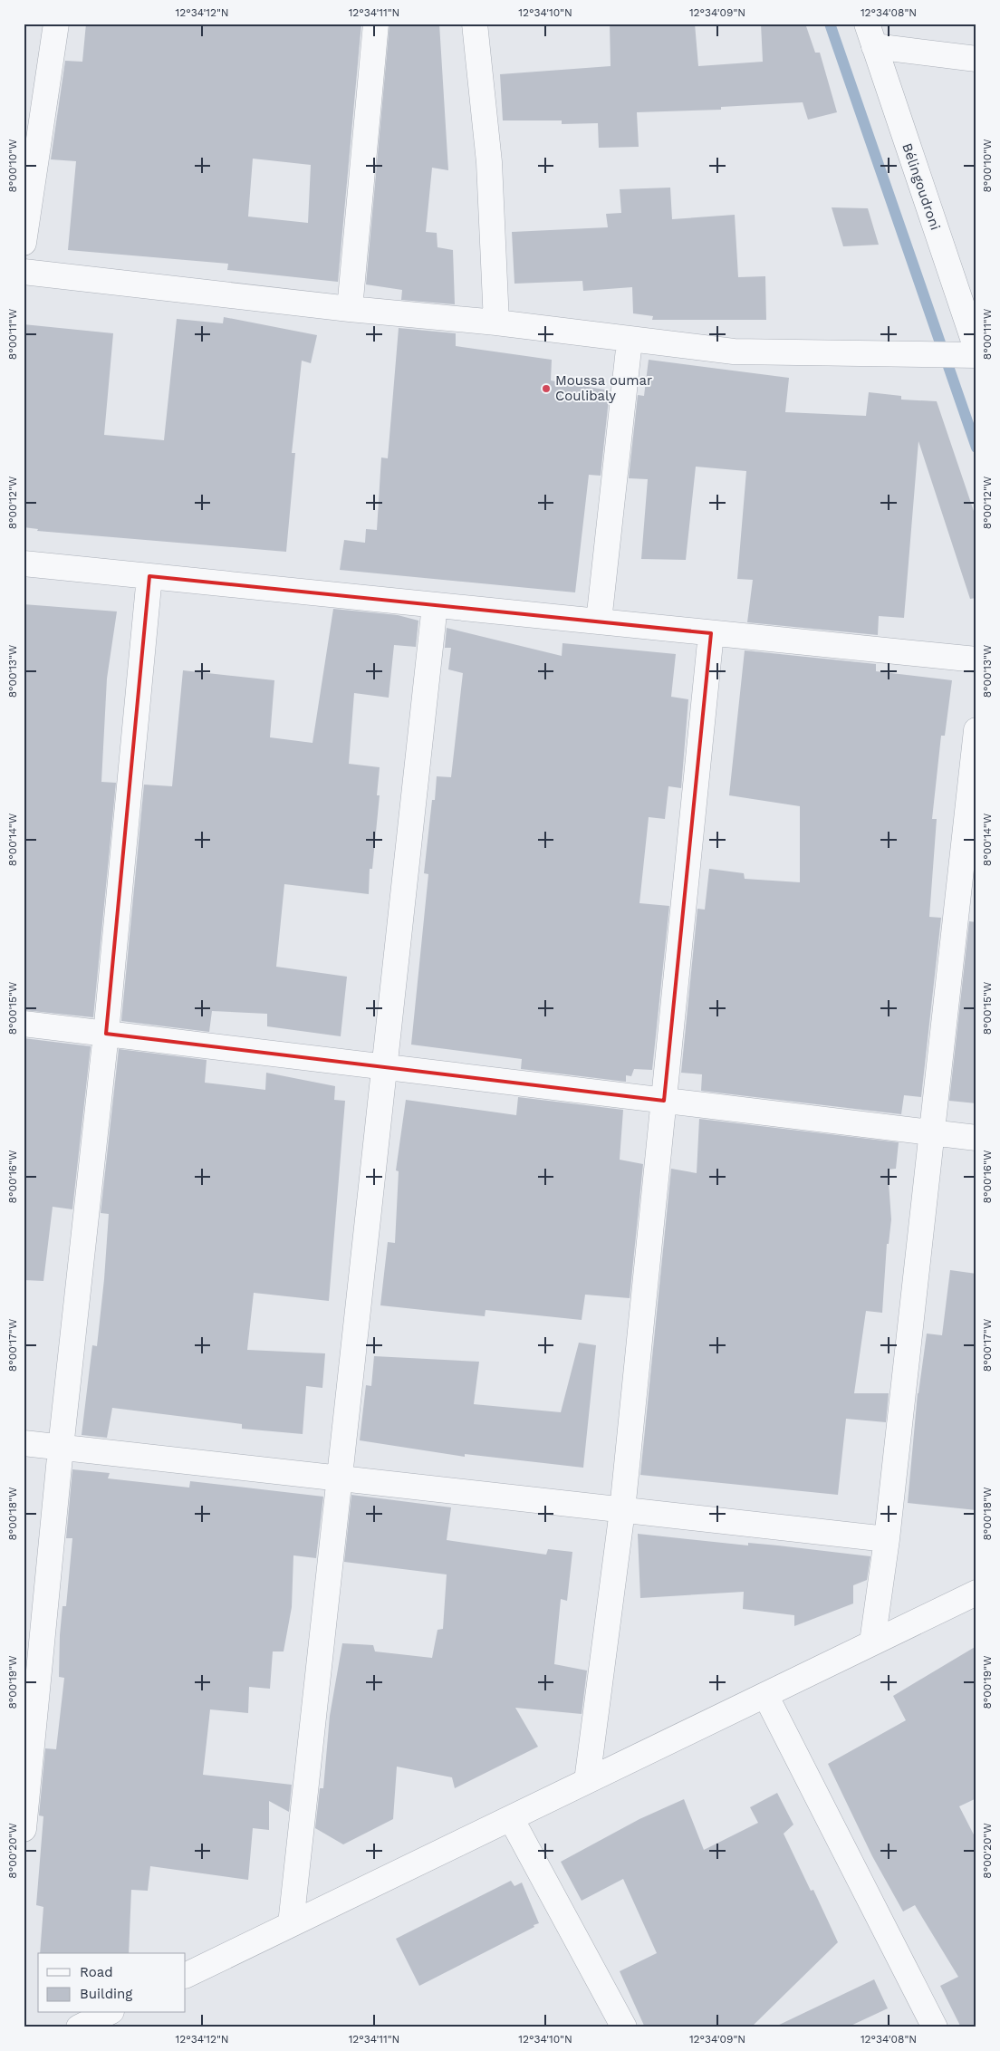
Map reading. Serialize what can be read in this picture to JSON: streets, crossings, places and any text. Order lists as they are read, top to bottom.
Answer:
{
  "streets": {
    "street": ["Bélingoudroni"]
  },
  "places": ["Moussa oumar Coulibaly"],
  "legend": ["Road", "Building"],
  "coordinates": [
    "12°34'12\"N",
    "12°34'11\"N",
    "12°34'10\"N",
    "12°34'09\"N",
    "12°34'08\"N",
    "8°00'10\"W",
    "8°00'11\"W",
    "8°00'12\"W",
    "8°00'13\"W",
    "8°00'14\"W",
    "8°00'15\"W",
    "8°00'16\"W",
    "8°00'17\"W",
    "8°00'18\"W",
    "8°00'19\"W",
    "8°00'20\"W"
  ]
}
